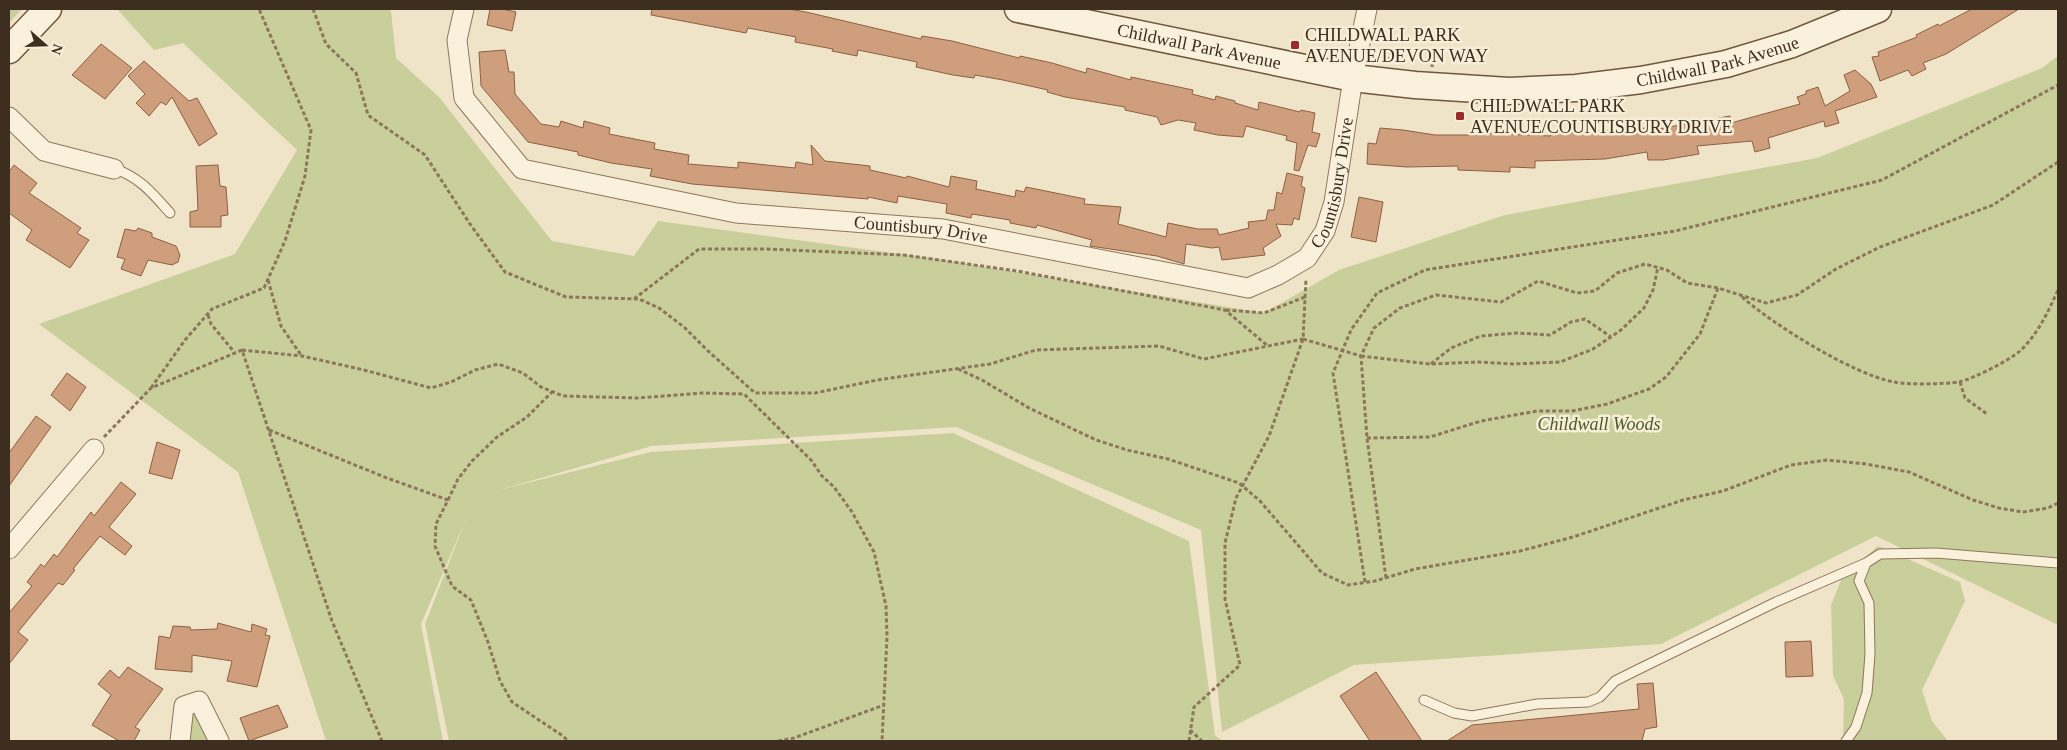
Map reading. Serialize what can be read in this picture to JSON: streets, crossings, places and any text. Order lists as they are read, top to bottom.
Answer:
{
  "streets": {
    "street": ["Childwall Park Avenue", "Countisbury Drive"]
  },
  "crossings": [
    ["Childwall Park Avenue", "Countisbury Drive"]
  ],
  "parks": ["Childwall Woods"],
  "places": {
    "transit": ["CHILDWALL PARK AVENUE/DEVON WAY", "CHILDWALL PARK AVENUE/COUNTISBURY DRIVE"]
  },
  "north": "right"
}
